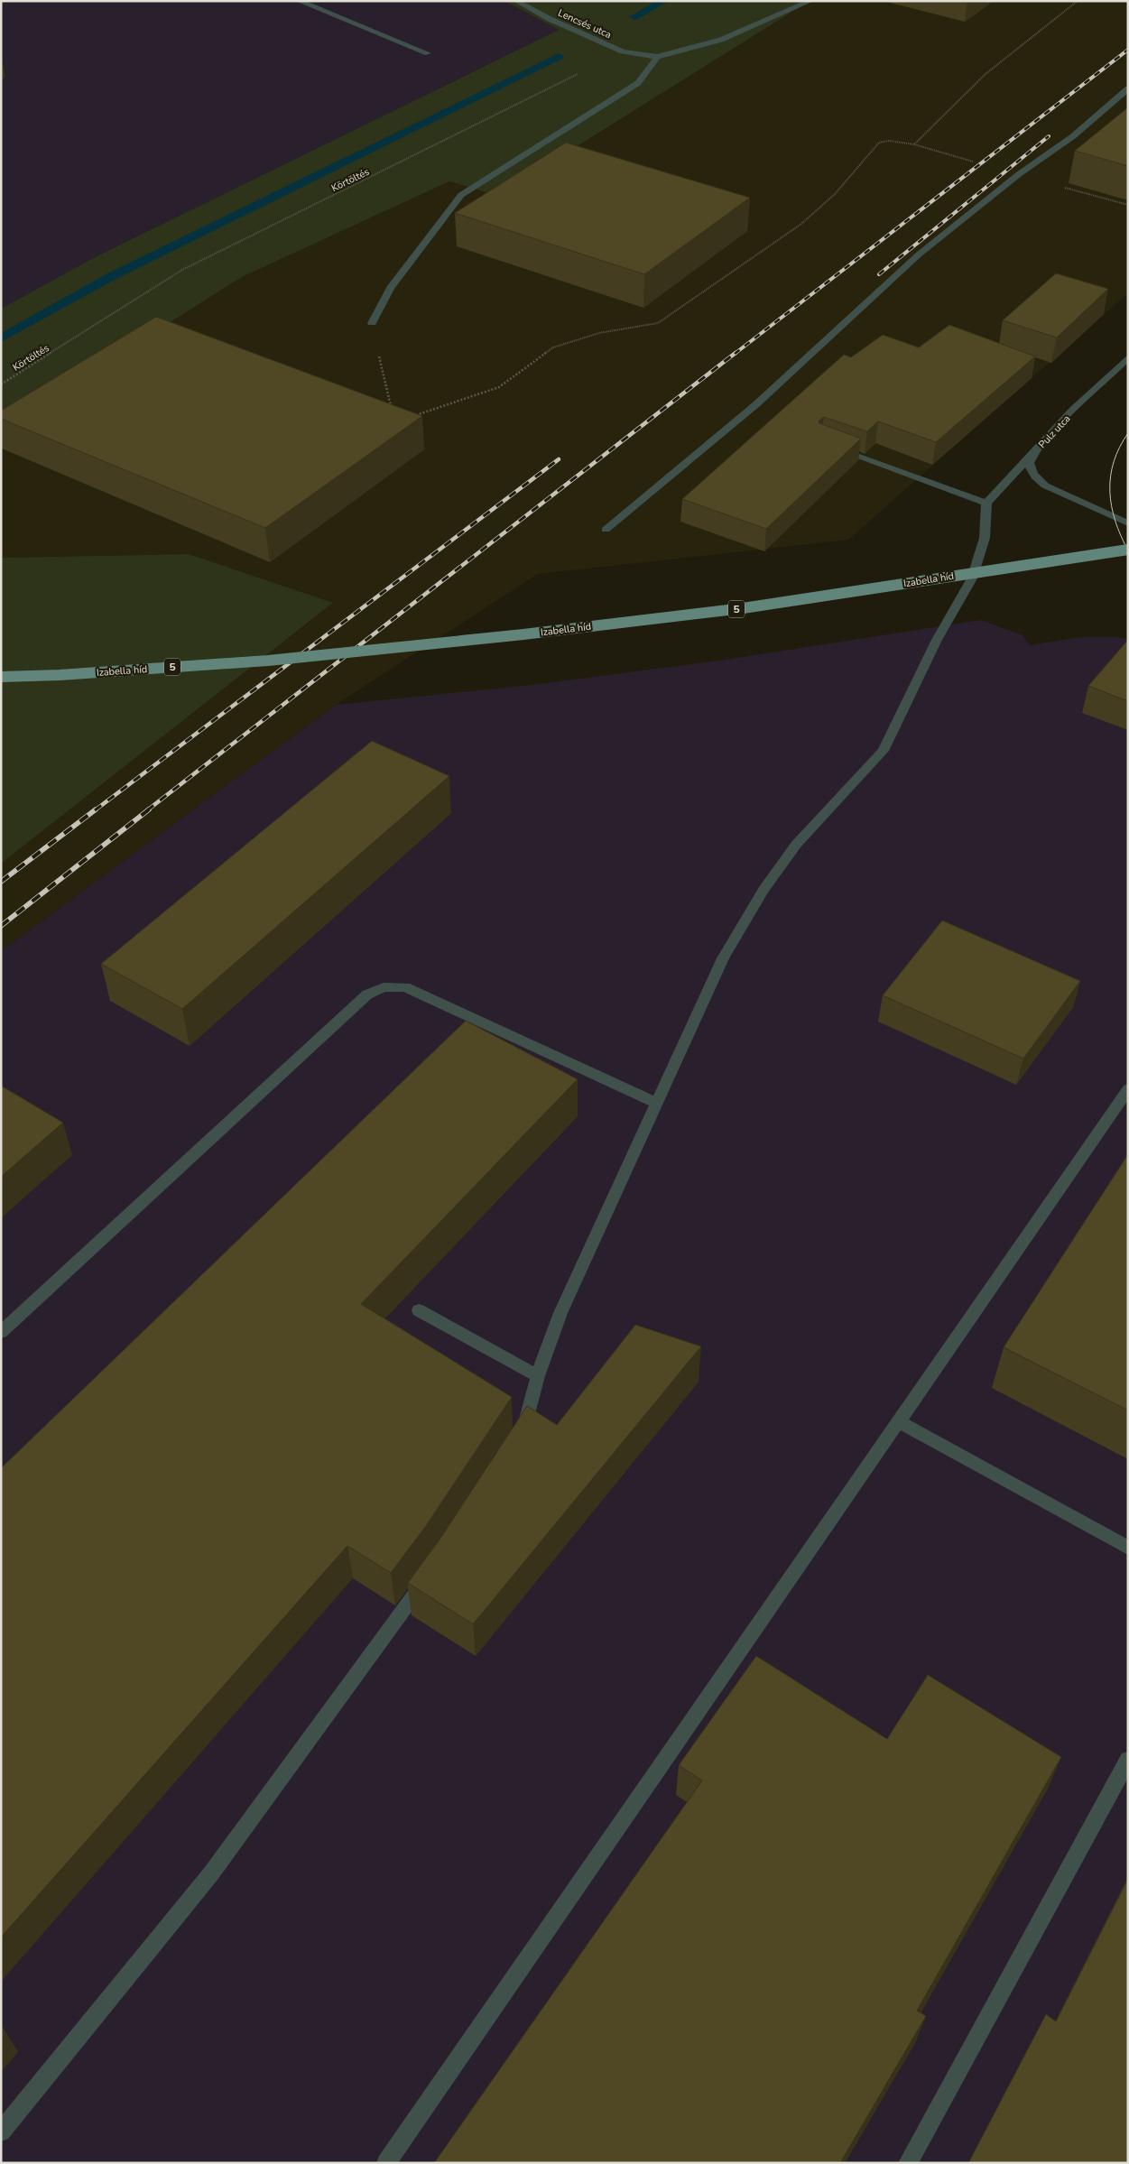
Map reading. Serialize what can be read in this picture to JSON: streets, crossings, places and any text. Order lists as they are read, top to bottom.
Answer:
{
  "streets": {
    "main road": ["Izabella híd", "5"],
    "street": ["Lencsés utca", "Pulz utca"],
    "path": ["Körtöltés"]
  },
  "crossings": [
    ["Lencsés utca", "Körtöltés"]
  ]
}
